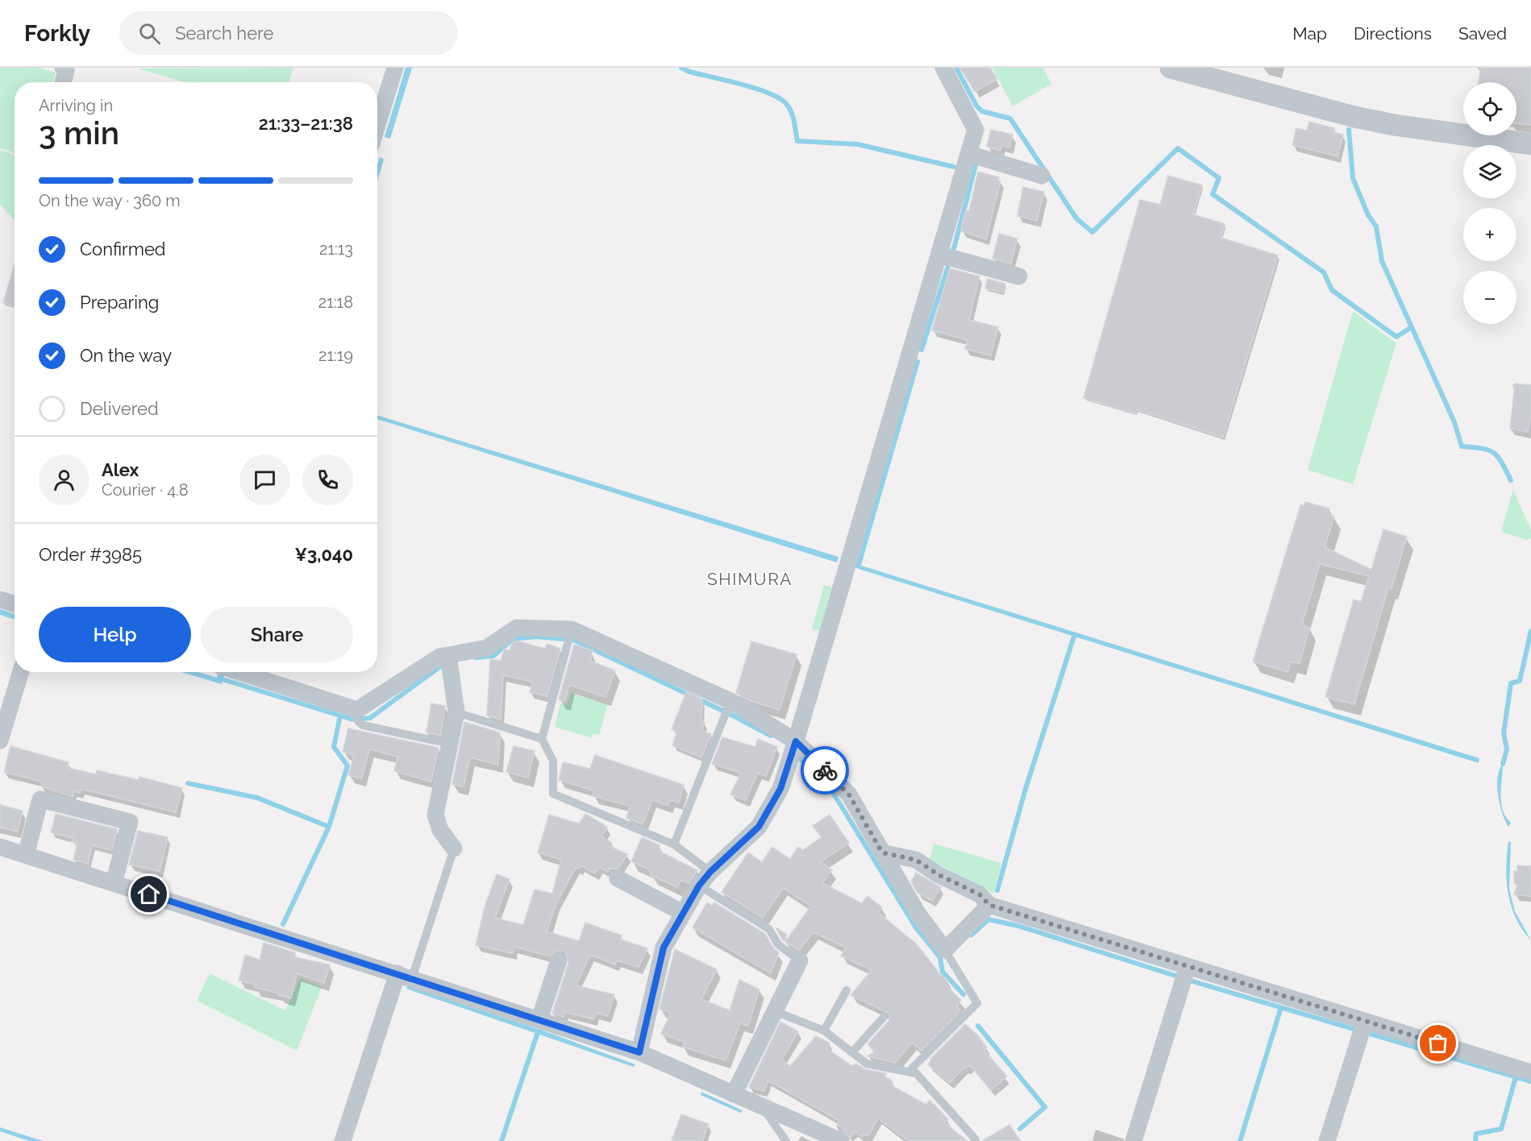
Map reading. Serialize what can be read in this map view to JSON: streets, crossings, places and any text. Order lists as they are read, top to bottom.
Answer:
{
  "districts": ["SHIMURA"],
  "page": {
    "header": "Forkly",
    "search": "Search here",
    "nav": ["Map", "Directions", "Saved"],
    "map_buttons": ["+", "−"],
    "heading": ["3 min", "Arriving in", "21:33–21:38"],
    "panel": [
      "Alex",
      "Courier · 4.8",
      "Order #3985",
      "¥3,040"
    ],
    "bar": "On the way · 360 m",
    "list": [
      ["Confirmed", "21:13"],
      ["Preparing", "21:18"],
      ["On the way", "21:19"],
      "Delivered"
    ],
    "buttons": ["Help", "Share"]
  }
}
